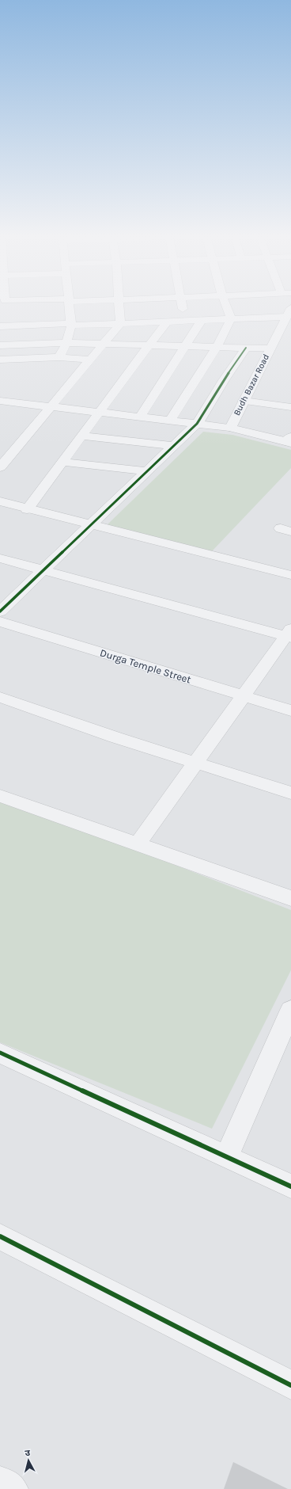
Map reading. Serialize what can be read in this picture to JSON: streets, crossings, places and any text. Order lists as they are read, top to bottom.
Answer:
{
  "streets": {
    "street": ["Budh Bazar Road", "Durga Temple Street"]
  },
  "north": "top"
}
